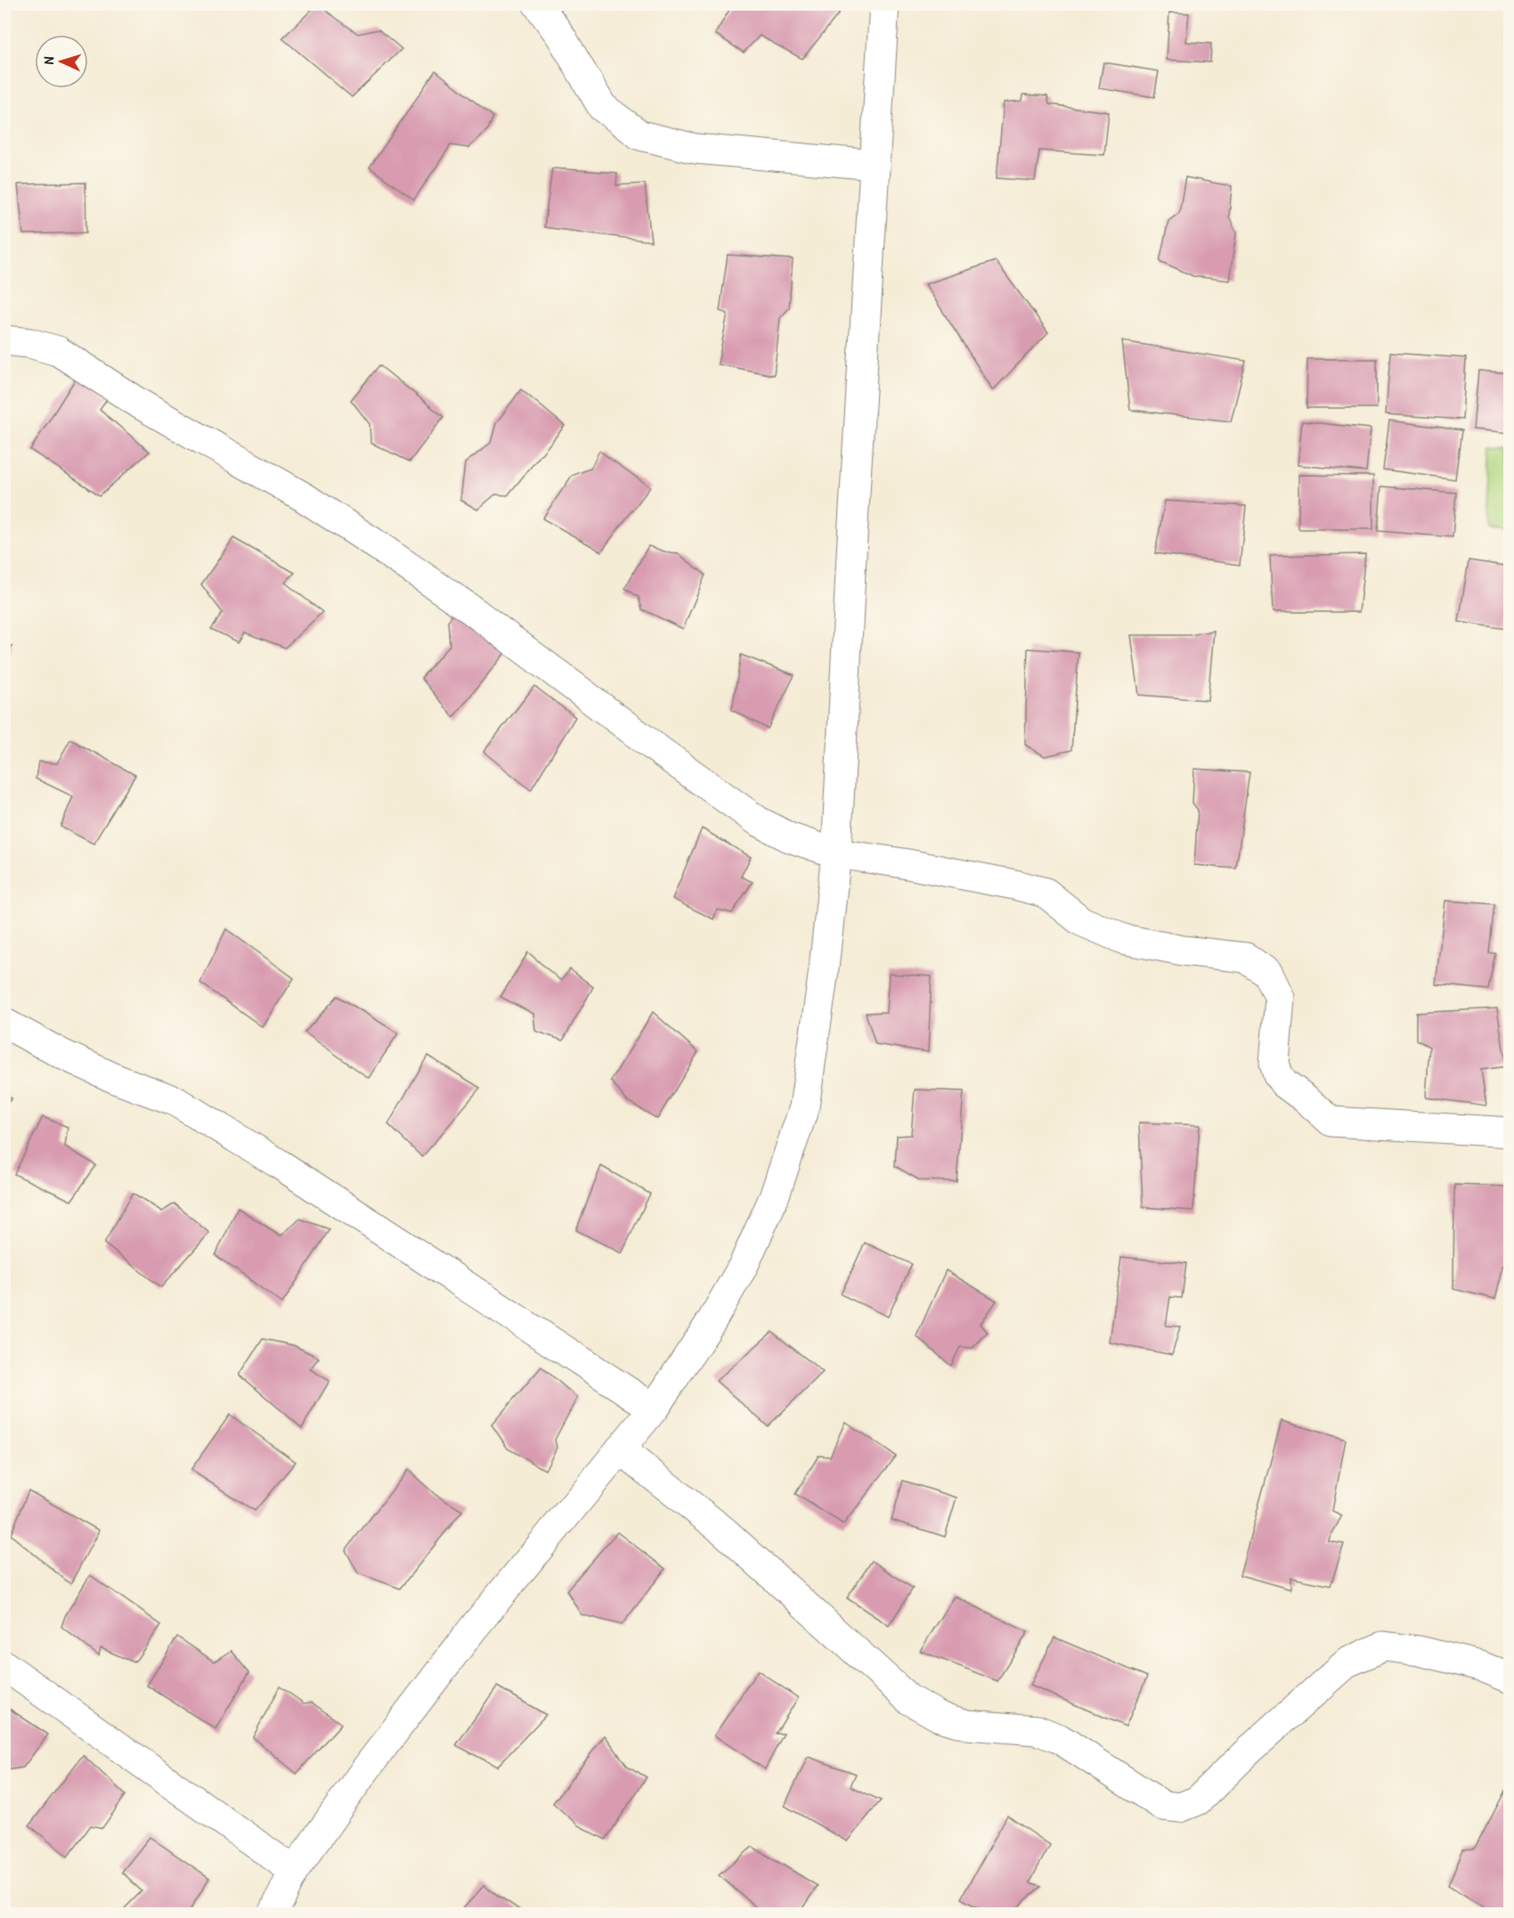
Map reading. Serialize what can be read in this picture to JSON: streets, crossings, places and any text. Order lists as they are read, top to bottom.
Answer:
{
  "north": "left"
}
